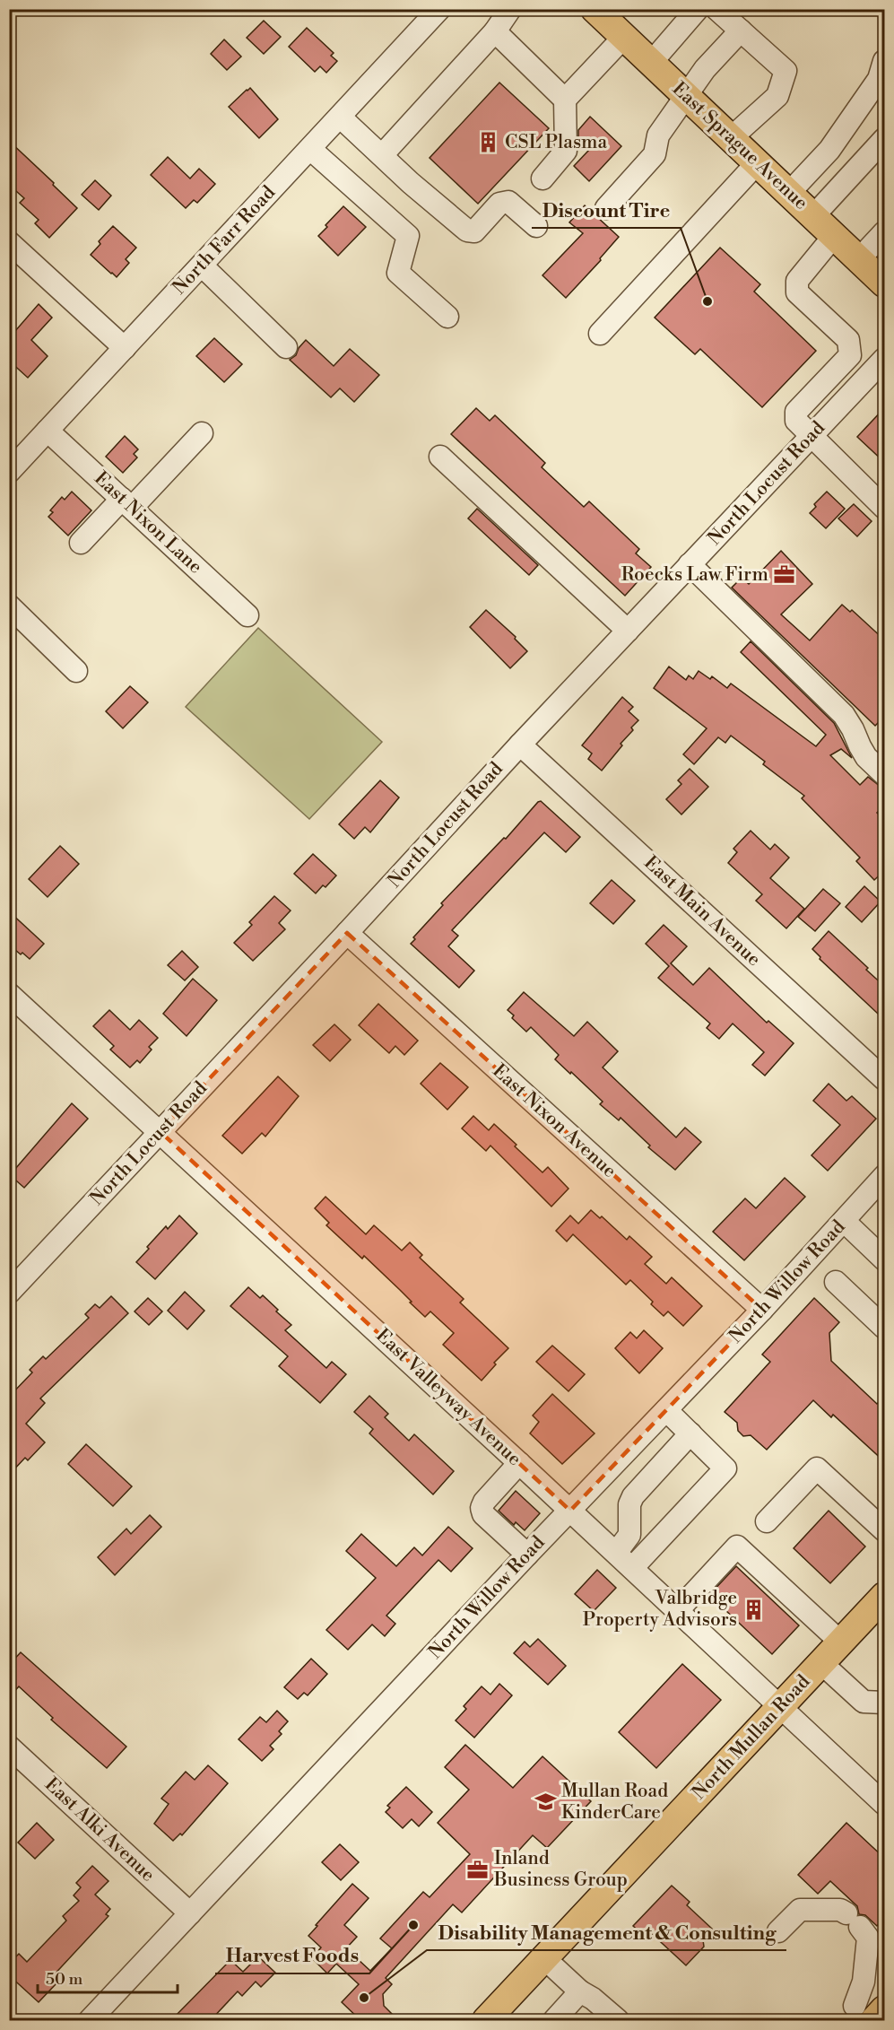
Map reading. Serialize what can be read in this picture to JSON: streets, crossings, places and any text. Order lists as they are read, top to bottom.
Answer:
{
  "streets": {
    "main road": ["East Sprague Avenue", "North Mullan Road"],
    "street": [
      "North Farr Road",
      "North Locust Road",
      "East Nixon Lane",
      "East Main Avenue",
      "East Nixon Avenue",
      "North Willow Road",
      "East Valleyway Avenue",
      "East Alki Avenue"
    ]
  },
  "crossings": [
    ["North Farr Road", "East Nixon Lane"],
    ["North Locust Road", "East Main Avenue"],
    ["North Locust Road", "East Nixon Avenue"],
    ["North Locust Road", "East Valleyway Avenue"],
    ["East Nixon Avenue", "North Willow Road"],
    ["North Willow Road", "East Valleyway Avenue"],
    ["North Willow Road", "East Alki Avenue"],
    ["East Valleyway Avenue", "North Mullan Road"]
  ],
  "places": {
    "building": ["CSL Plasma", "Valbridge Property Advisors"],
    "other": ["Discount Tire", "Harvest Foods", "Disability Management & Consulting"],
    "office": ["Roecks Law Firm", "Inland Business Group"],
    "school or university": ["Mullan Road KinderCare"]
  },
  "scale_bar": "50 m"
}
